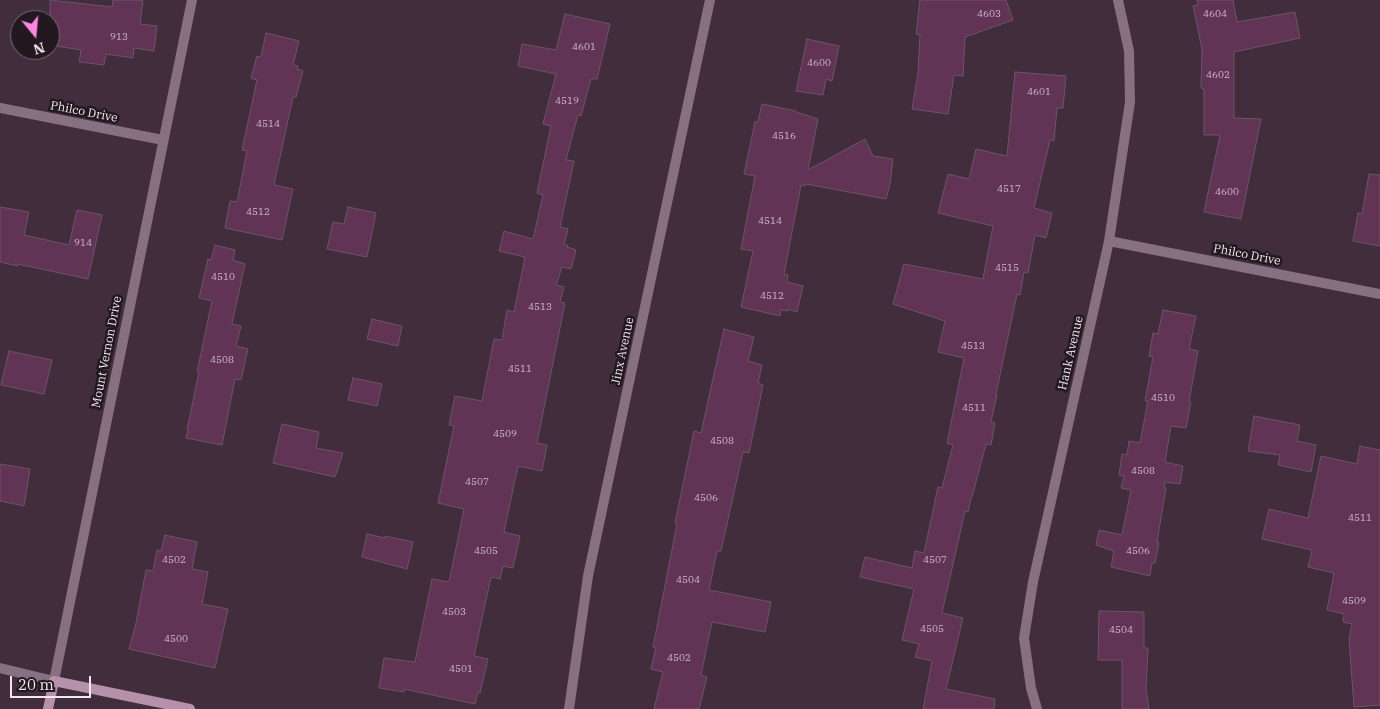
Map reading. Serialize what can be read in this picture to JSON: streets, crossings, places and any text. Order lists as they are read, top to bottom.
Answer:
{
  "streets": {
    "street": [
      "Philco Drive",
      "Jinx Avenue",
      "Mount Vernon Drive",
      "Hank Avenue"
    ]
  },
  "crossings": [
    ["Philco Drive", "Mount Vernon Drive"],
    ["Philco Drive", "Hank Avenue"]
  ],
  "house_numbers": [
    "4603",
    "4604",
    "913",
    "4601",
    "4600",
    "4602",
    "4601",
    "4519",
    "4514",
    "4516",
    "4517",
    "4600",
    "4512",
    "4514",
    "914",
    "4515",
    "4510",
    "4512",
    "4513",
    "4513",
    "4508",
    "4511",
    "4510",
    "4511",
    "4509",
    "4508",
    "4508",
    "4507",
    "4506",
    "4511",
    "4505",
    "4506",
    "4502",
    "4507",
    "4504",
    "4509",
    "4503",
    "4505",
    "4504",
    "4500",
    "4502",
    "4501"
  ],
  "scale_bar": "20 m",
  "north": "bottom"
}
